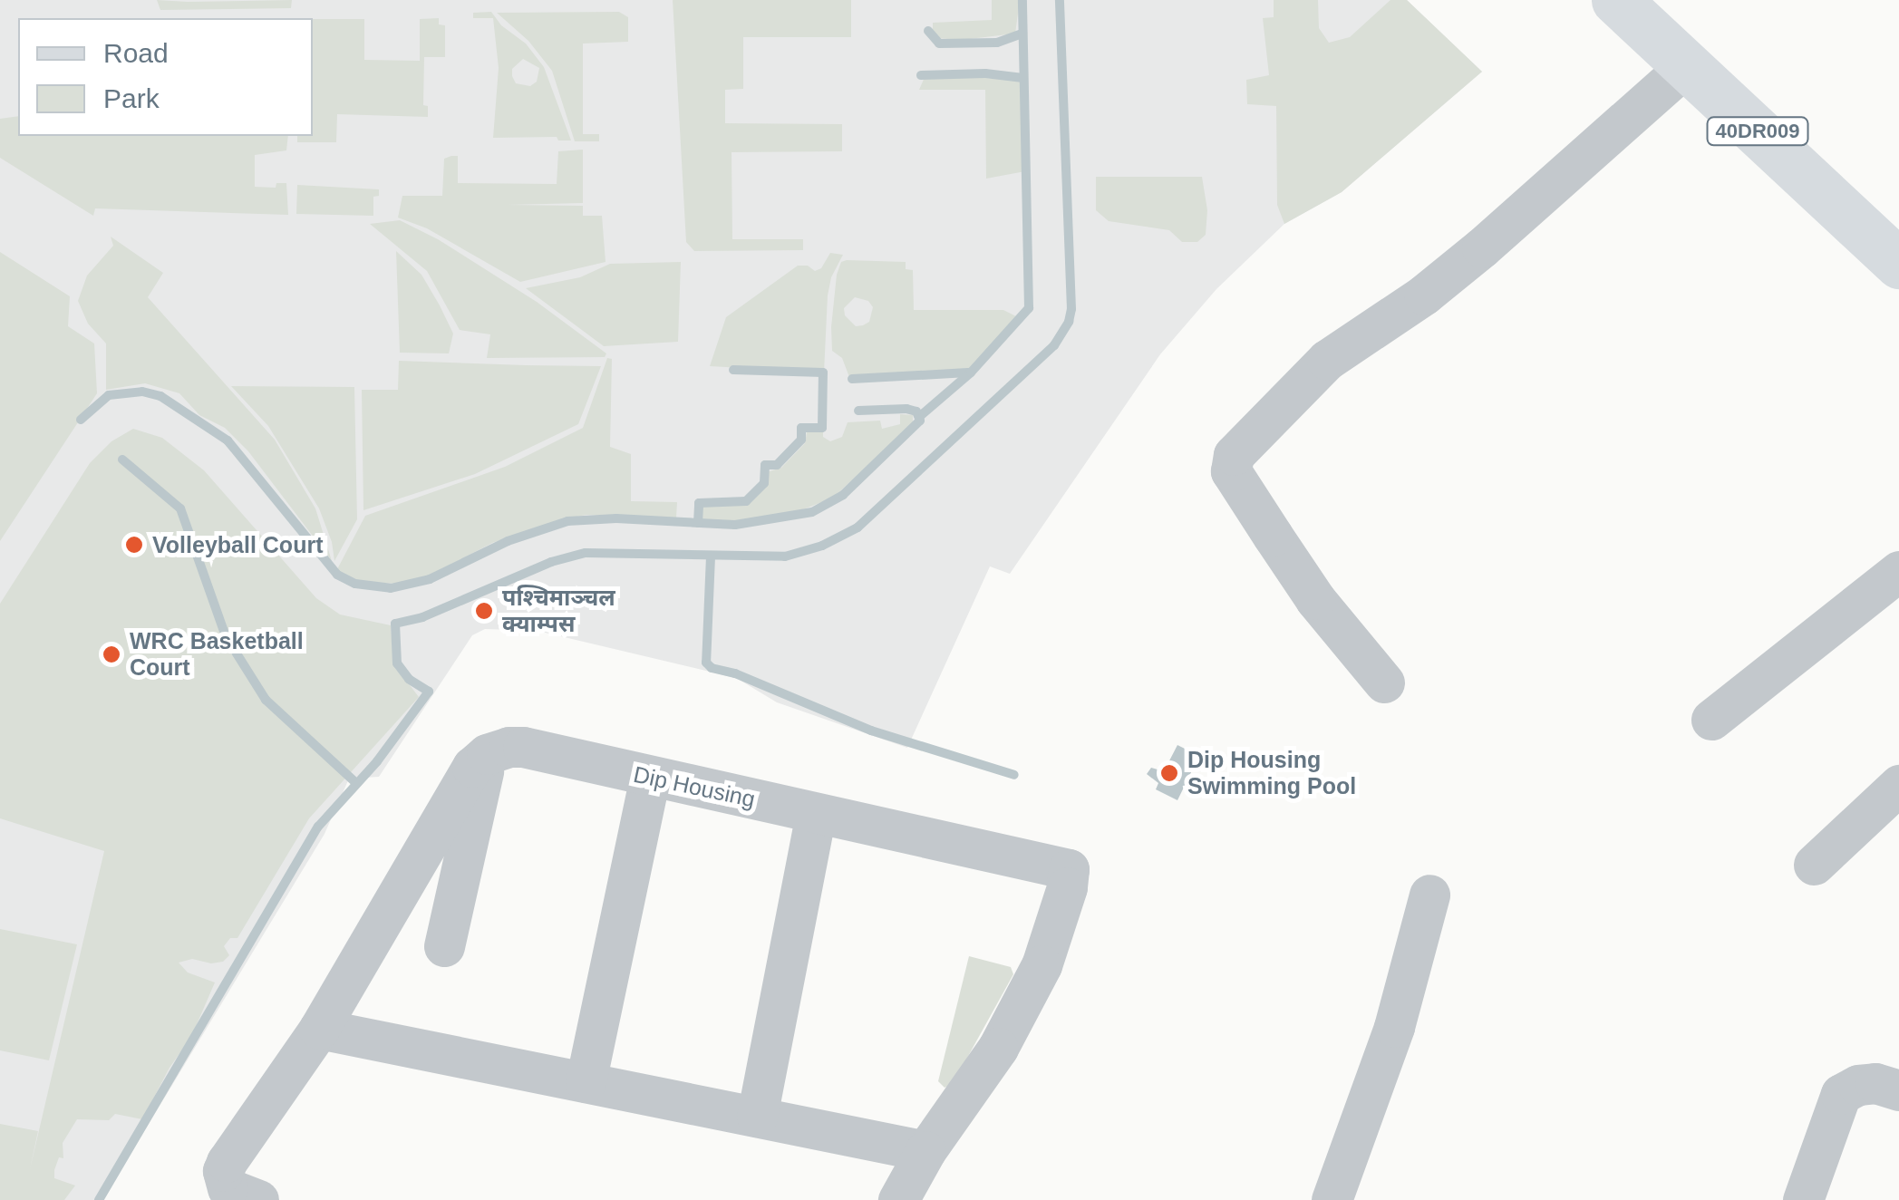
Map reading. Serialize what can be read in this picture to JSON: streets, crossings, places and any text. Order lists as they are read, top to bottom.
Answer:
{
  "streets": {
    "main road": ["40DR009"],
    "street": ["Dip Housing"]
  },
  "places": [
    "Volleyball Court",
    "पश्‍चिमाञ्‍चल क्याम्पस",
    "WRC Basketball Court",
    "Dip Housing Swimming Pool"
  ],
  "legend": ["Road", "Park"]
}
